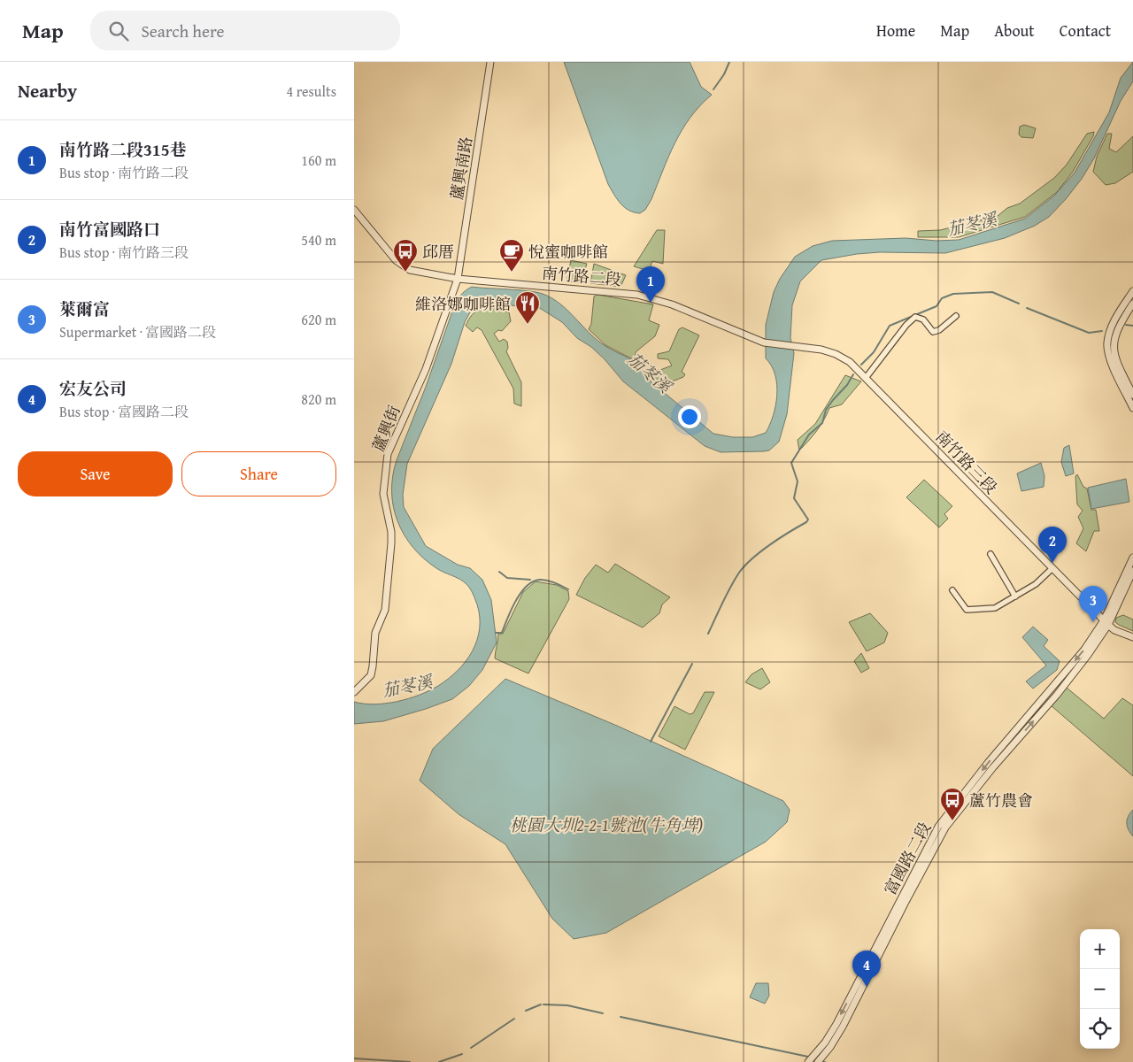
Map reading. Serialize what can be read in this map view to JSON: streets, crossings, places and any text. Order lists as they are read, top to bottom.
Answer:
{
  "streets": {
    "street": [
      "蘆興南路",
      "南竹路二段",
      "蘆興街",
      "南竹路三段",
      "富國路二段"
    ]
  },
  "crossings": [
    ["蘆興南路", "南竹路二段"],
    ["蘆興南路", "蘆興街"],
    ["南竹路二段", "蘆興街"],
    ["南竹路二段", "南竹路三段"],
    ["南竹路三段", "富國路二段"]
  ],
  "water": ["茄苳溪", "桃園大圳2-2-1號池(牛角埤)"],
  "places": {
    "bus stop": ["邱厝", "蘆竹農會"],
    "cafe": ["悅蜜咖啡館"],
    "restaurant": ["維洛娜咖啡館"]
  },
  "page": {
    "header": "Map",
    "search": "Search here",
    "nav": [
      "Home",
      "Map",
      "About",
      "Contact"
    ],
    "heading": ["Nearby", "4 results"],
    "list": [
      {
        "mark": "1",
        "name": "南竹路二段315巷",
        "note": "Bus stop · 南竹路二段",
        "value": "160 m"
      },
      {
        "mark": "2",
        "name": "南竹富國路口",
        "note": "Bus stop · 南竹路三段",
        "value": "540 m"
      },
      {
        "mark": "3",
        "name": "萊爾富",
        "note": "Supermarket · 富國路二段",
        "value": "620 m"
      },
      {
        "mark": "4",
        "name": "宏友公司",
        "note": "Bus stop · 富國路二段",
        "value": "820 m"
      }
    ],
    "pins": [
      "1",
      "2",
      "3",
      "4"
    ],
    "buttons": ["Save", "Share"],
    "map_buttons": ["+", "−"]
  }
}
